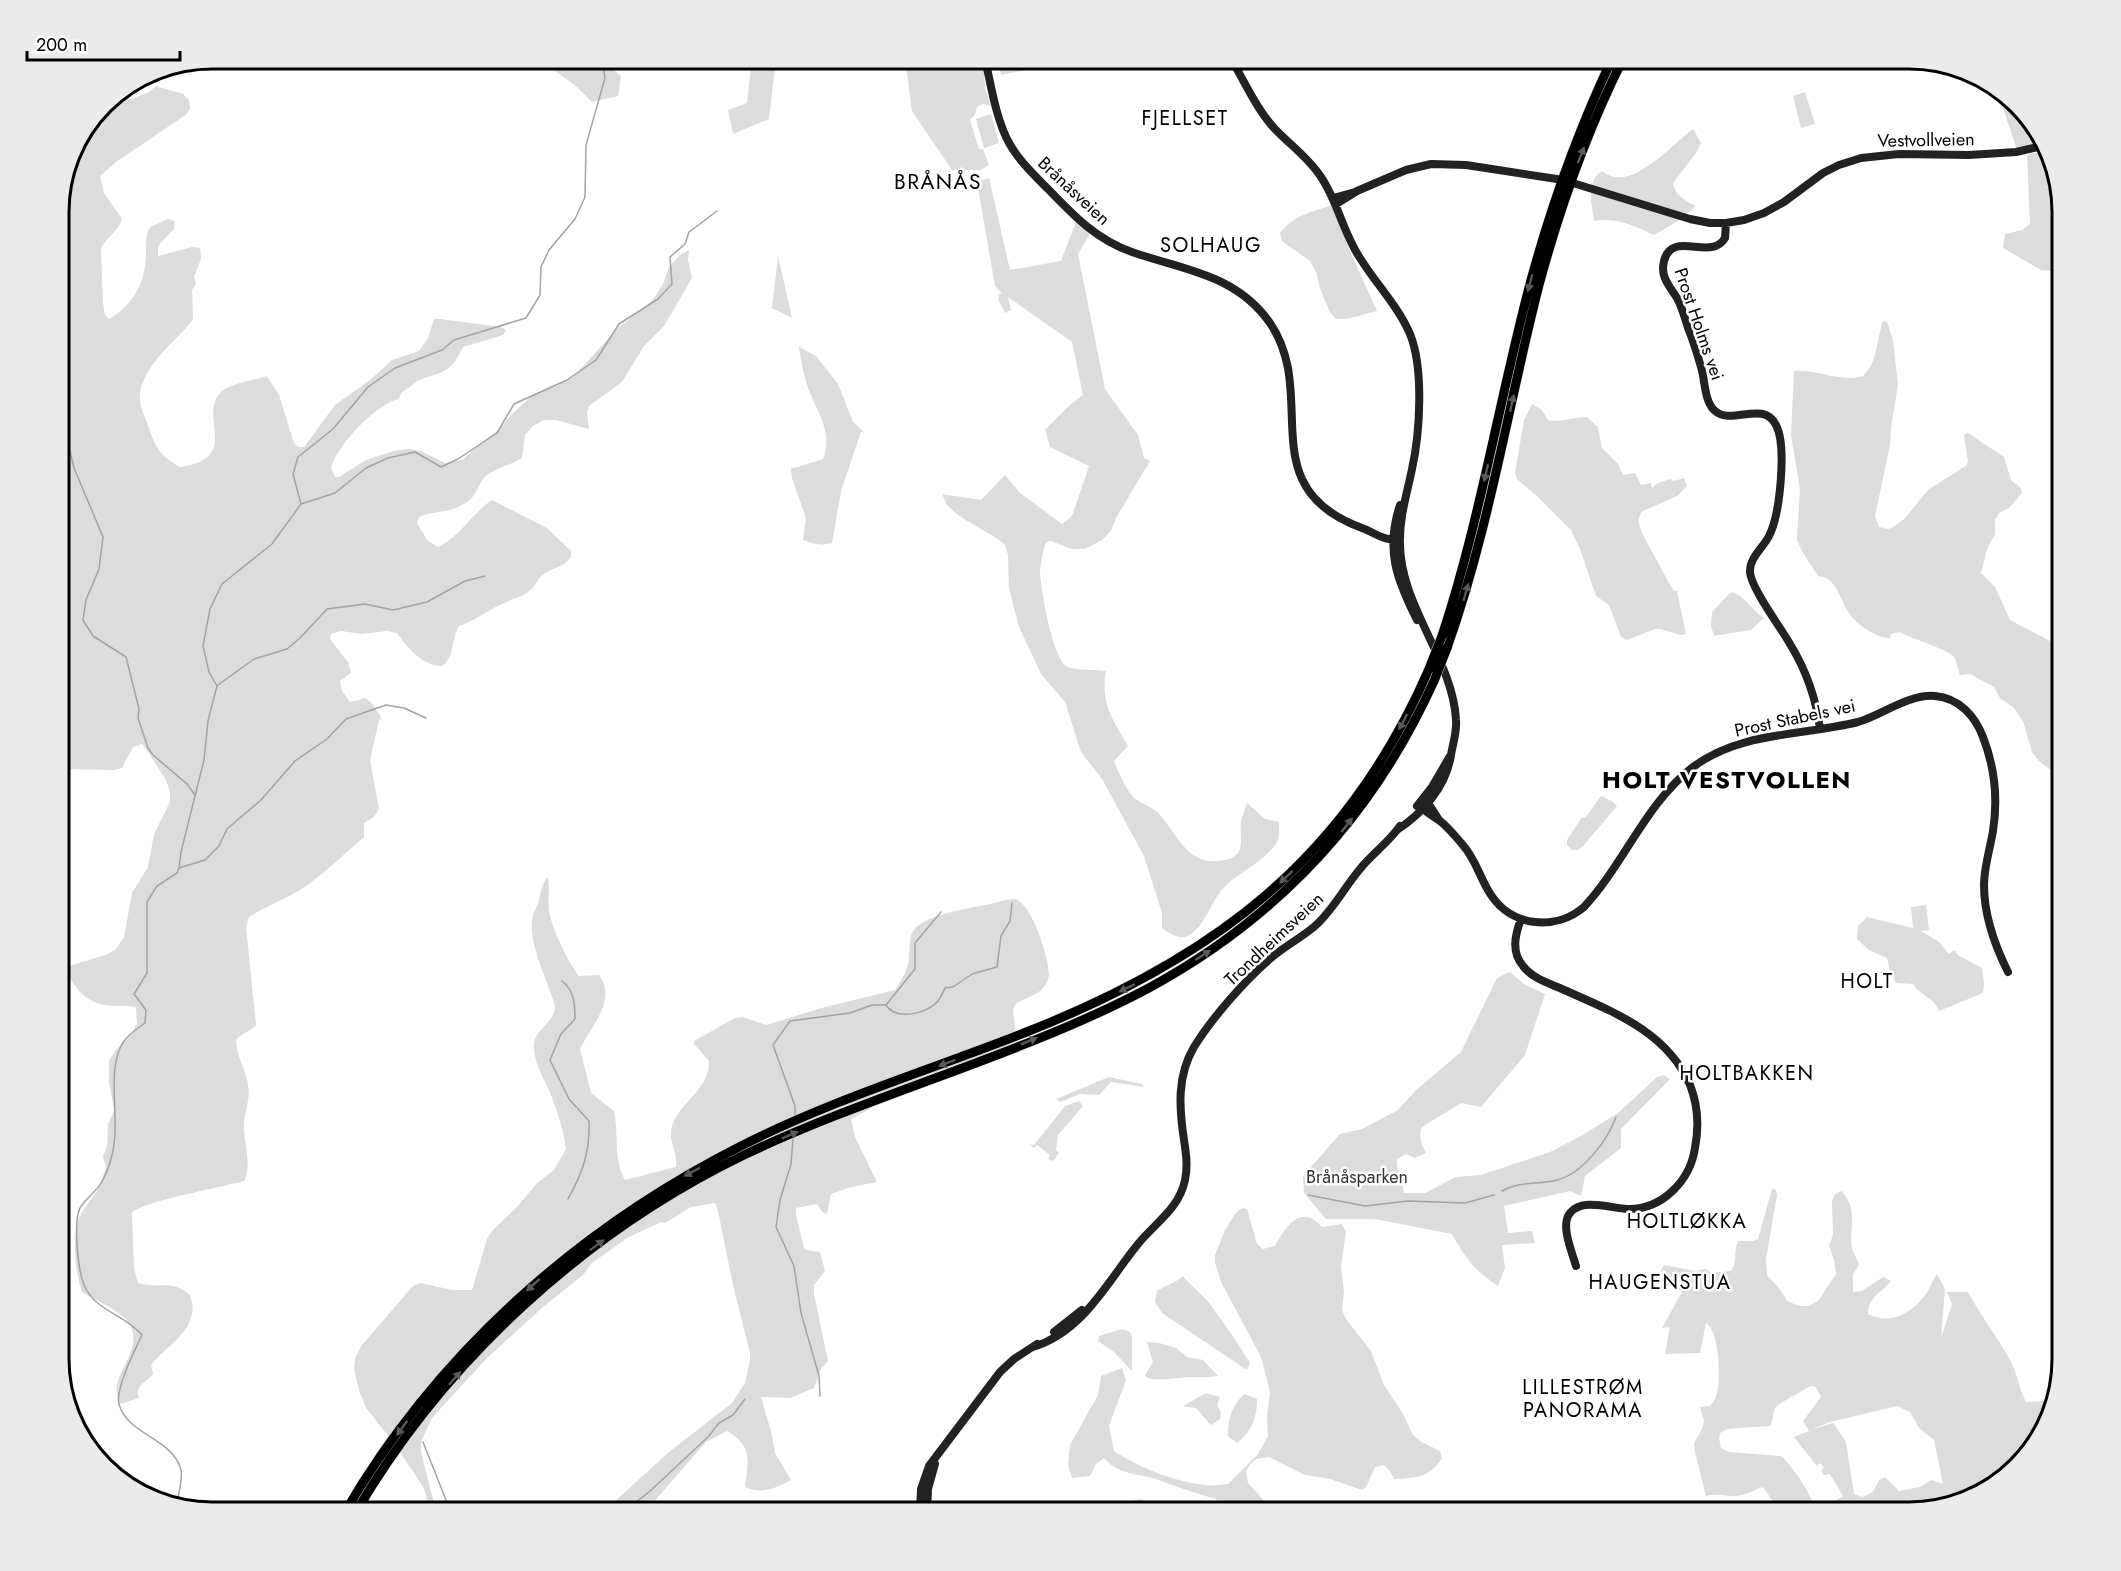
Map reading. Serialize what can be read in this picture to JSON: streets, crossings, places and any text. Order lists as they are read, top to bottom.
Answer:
{
  "streets": {
    "street": [
      "Vestvollveien",
      "Brånåsveien",
      "Prost Holms vei",
      "Prost Stabels vei",
      "Trondheimsveien"
    ]
  },
  "crossings": [
    ["Vestvollveien", "Prost Holms vei"],
    ["Brånåsveien", "Trondheimsveien"],
    ["Prost Holms vei", "Prost Stabels vei"],
    ["Prost Stabels vei", "Trondheimsveien"]
  ],
  "districts": [
    "FJELLSET",
    "BRÅNÅS",
    "SOLHAUG",
    "HOLT VESTVOLLEN",
    "HOLT",
    "HOLTBAKKEN",
    "HOLTLØKKA",
    "HAUGENSTUA",
    "LILLESTRØM PANORAMA"
  ],
  "parks": ["Brånåsparken"],
  "scale_bar": "200 m"
}
